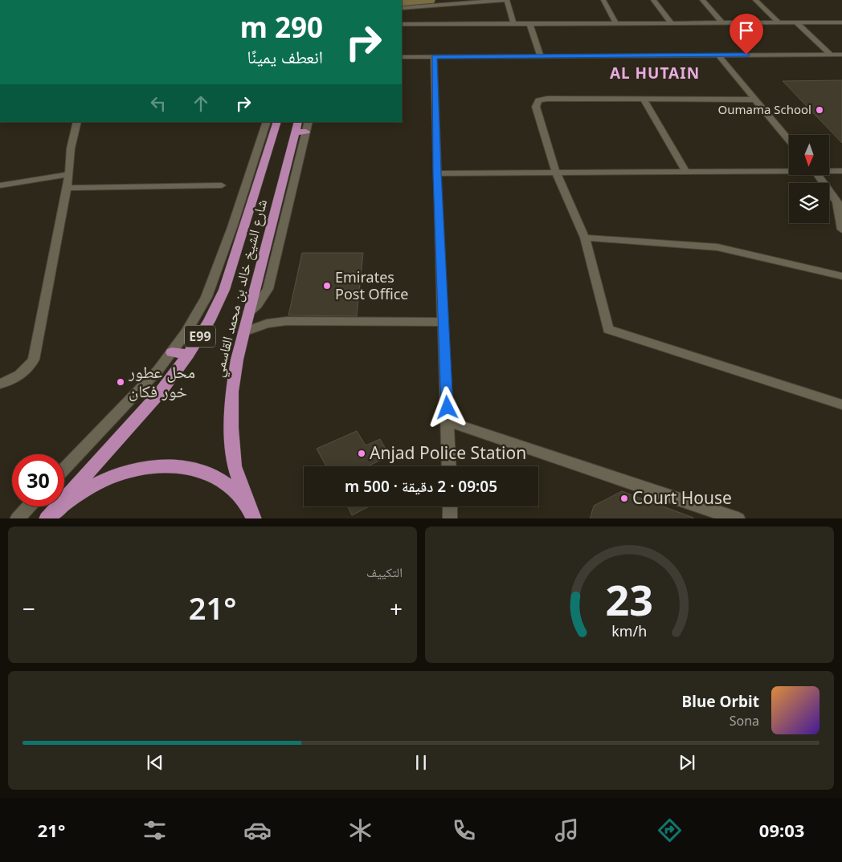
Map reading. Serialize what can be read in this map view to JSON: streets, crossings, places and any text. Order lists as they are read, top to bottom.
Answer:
{
  "streets": {
    "highway": ["شارع الشيخ خالد بن محمد القاسمي", "E99"]
  },
  "districts": ["AL HUTAIN"],
  "places": [
    "Oumama School",
    "Emirates Post Office",
    "محل عطور خور فكان",
    "Anjad Police Station",
    "Court House"
  ],
  "north": "bottom",
  "page": {
    "turn": ["290 m", "انعطف يمينًا"],
    "limit": "30",
    "trip": "09:05 · 2 دقيقة · 500 m",
    "tile": "التكييف",
    "heat": ["−", "21°", "+"],
    "song": ["Blue Orbit", "Sona"],
    "tabs": ["09:03", "21°"],
    "gauge": ["23", "km/h"]
  }
}
